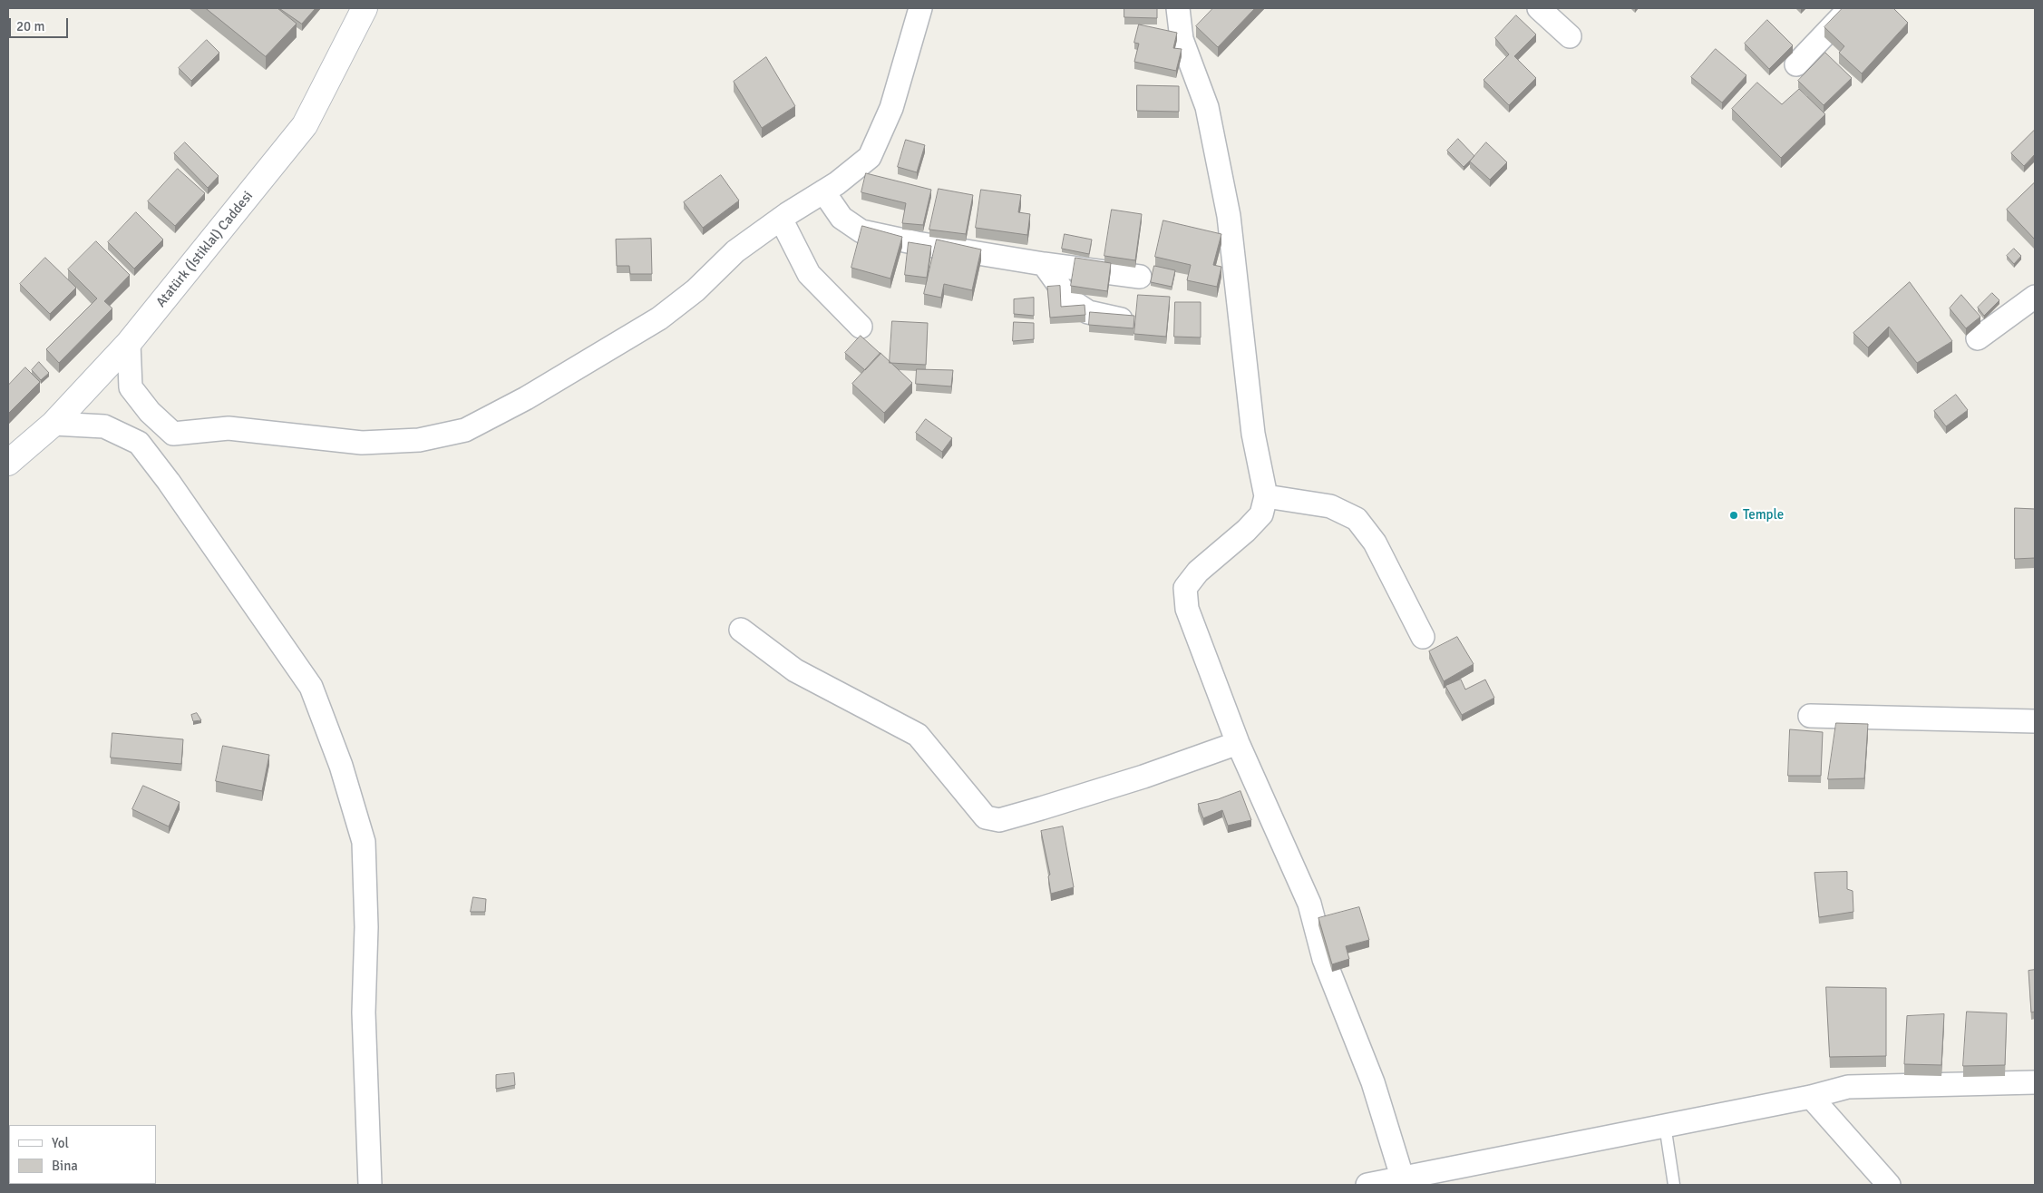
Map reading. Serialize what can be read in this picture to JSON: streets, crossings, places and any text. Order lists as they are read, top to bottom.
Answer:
{
  "streets": {
    "street": ["Atatürk (İstiklal) Caddesi"]
  },
  "places": ["Temple"],
  "legend": ["Yol", "Bina"],
  "scale_bar": "20 m"
}
